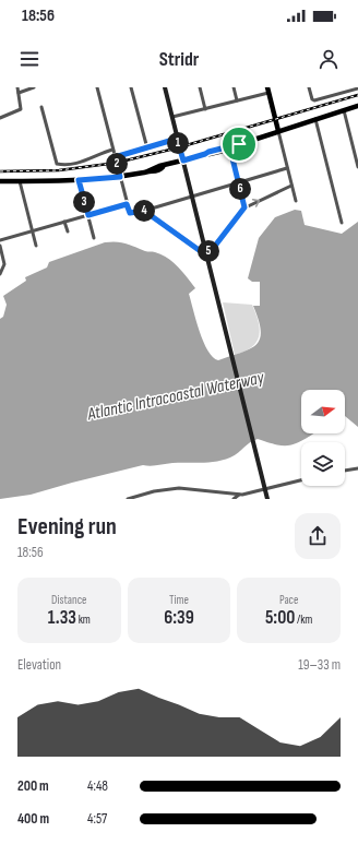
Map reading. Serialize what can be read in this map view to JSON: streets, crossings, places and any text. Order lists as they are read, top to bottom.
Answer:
{
  "water": ["Atlantic Intracoastal Waterway"],
  "north": "right",
  "page": {
    "status": "18:56",
    "header": "Stridr",
    "pins": [
      "1",
      "2",
      "6",
      "3",
      "4",
      "5"
    ],
    "heading": ["Evening run", "18:56"],
    "stats": [
      ["Distance", "1.33 km"],
      ["Time", "6:39"],
      ["Pace", "5:00 /km"]
    ],
    "chart": ["Elevation", "19–33 m"],
    "list": [
      {
        "name": "200 m",
        "note": "4:48"
      },
      {
        "name": "400 m",
        "note": "4:57"
      }
    ]
  }
}
